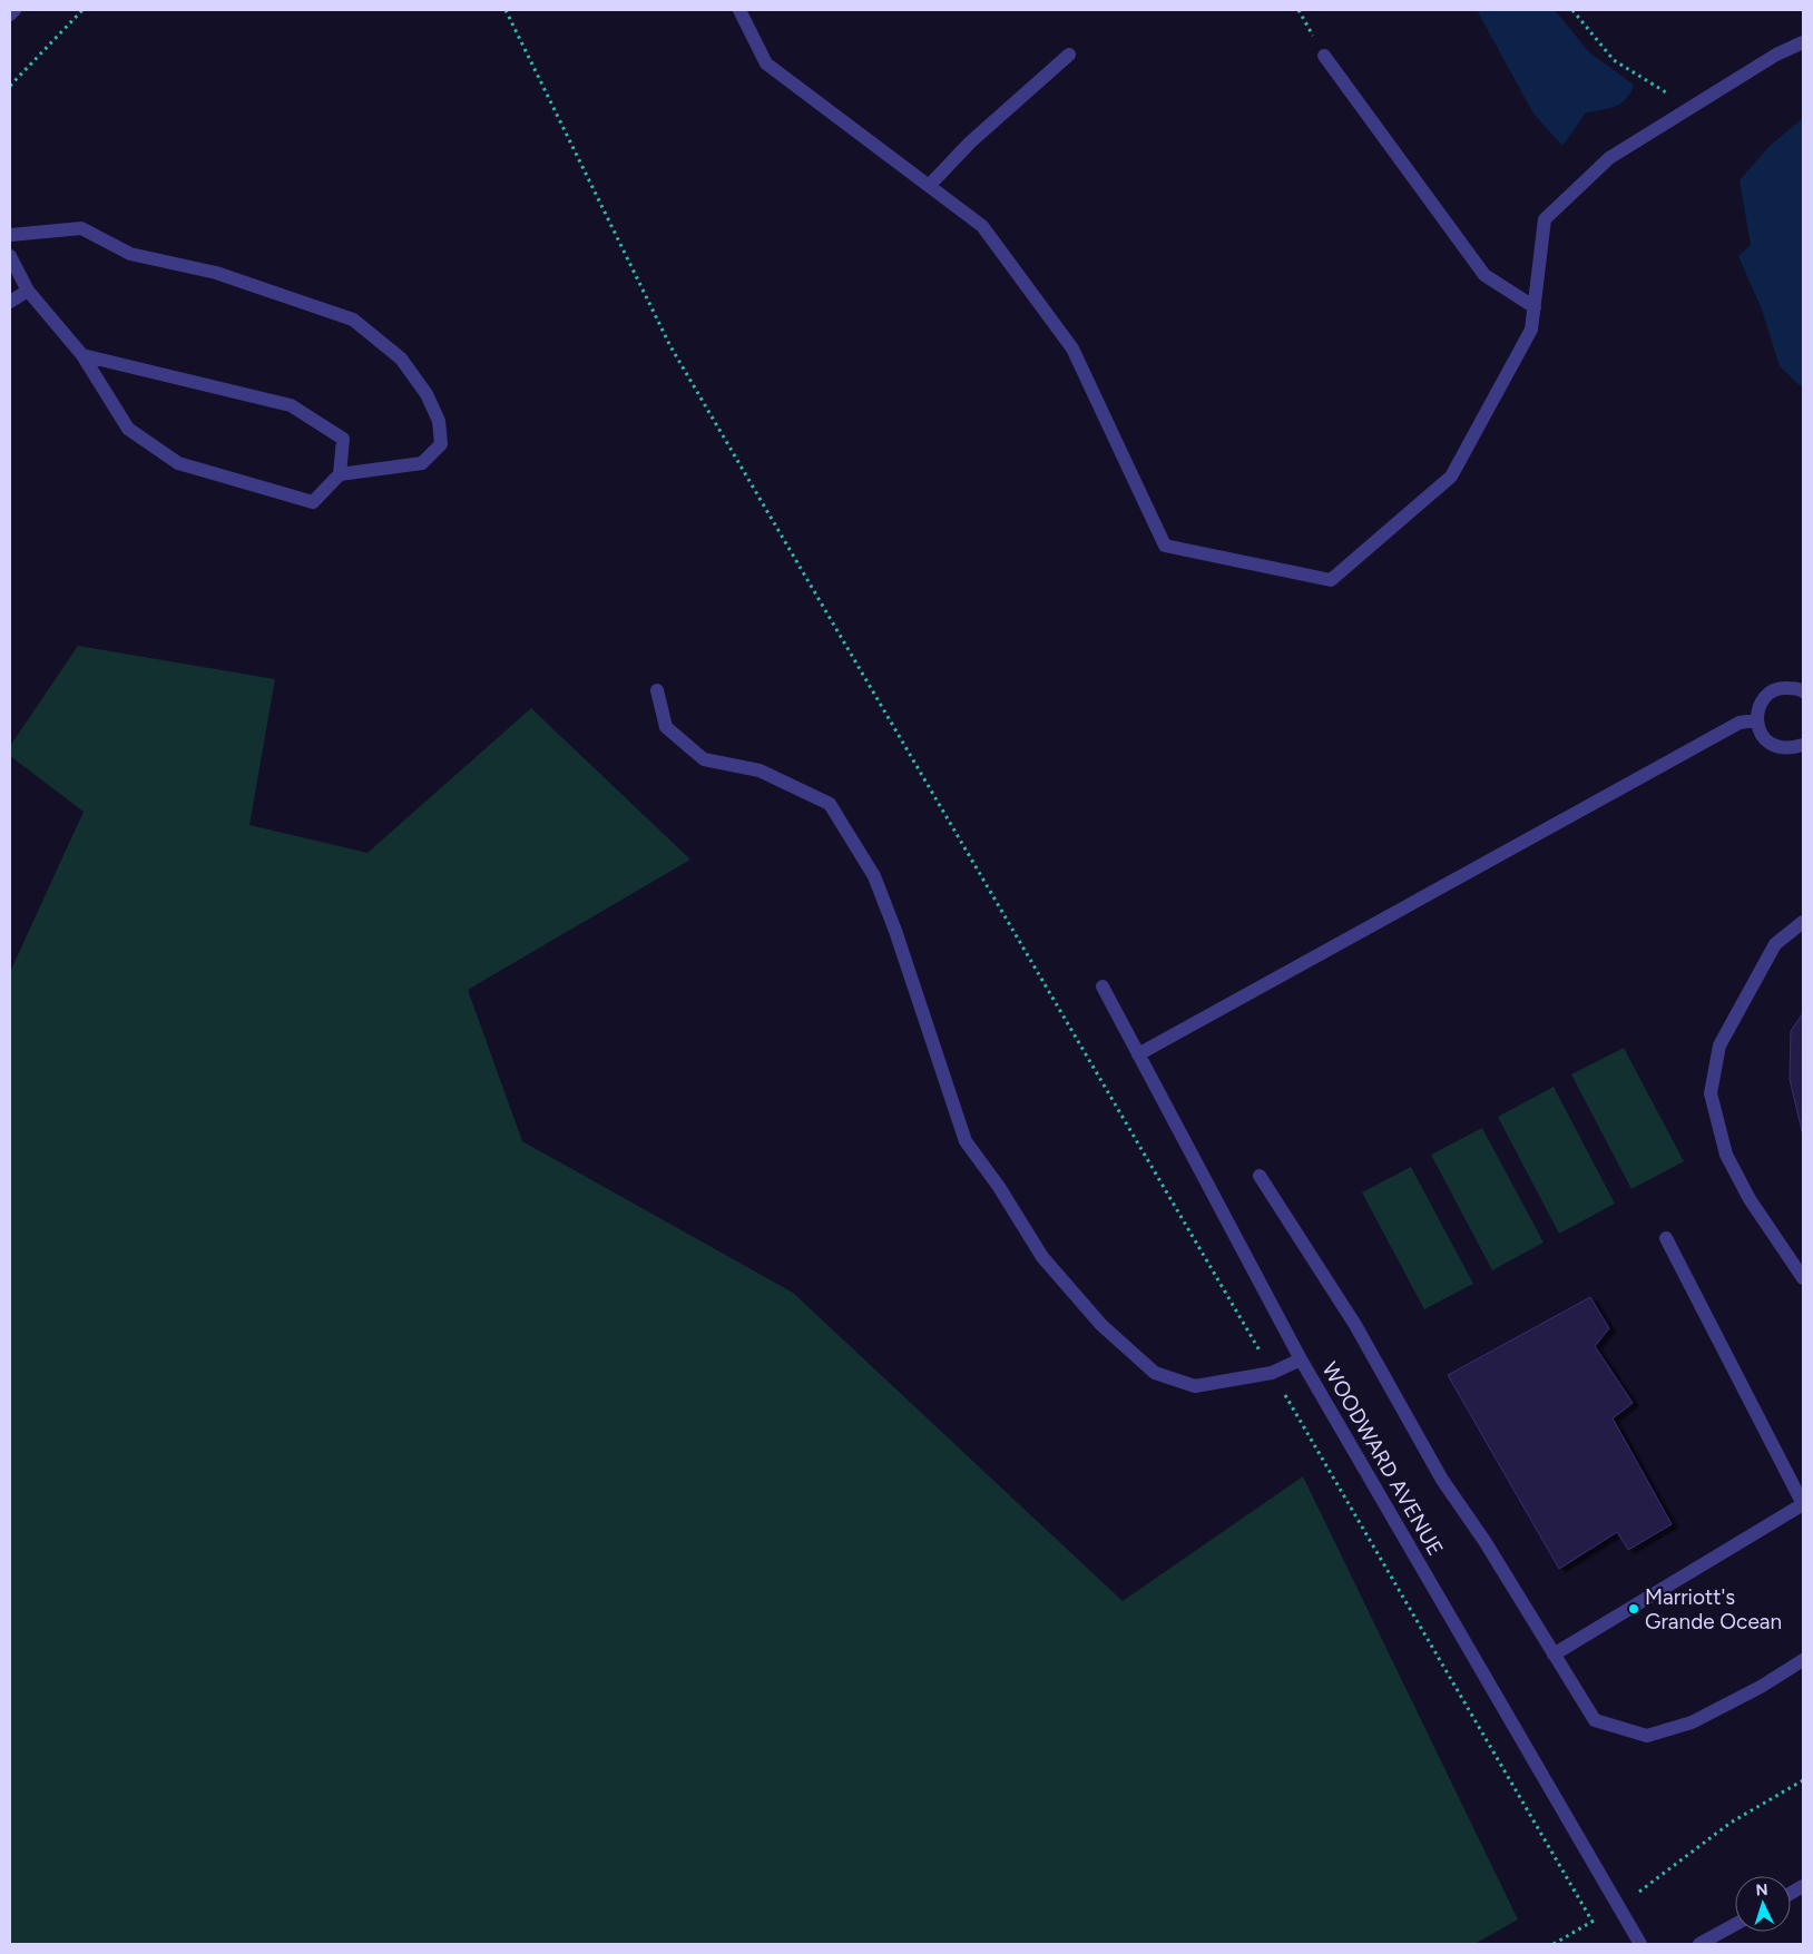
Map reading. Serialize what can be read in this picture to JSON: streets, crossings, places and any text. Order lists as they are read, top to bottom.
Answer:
{
  "streets": {
    "street": ["WOODWARD AVENUE"]
  },
  "places": ["Marriott's Grande Ocean"],
  "north": "top"
}
